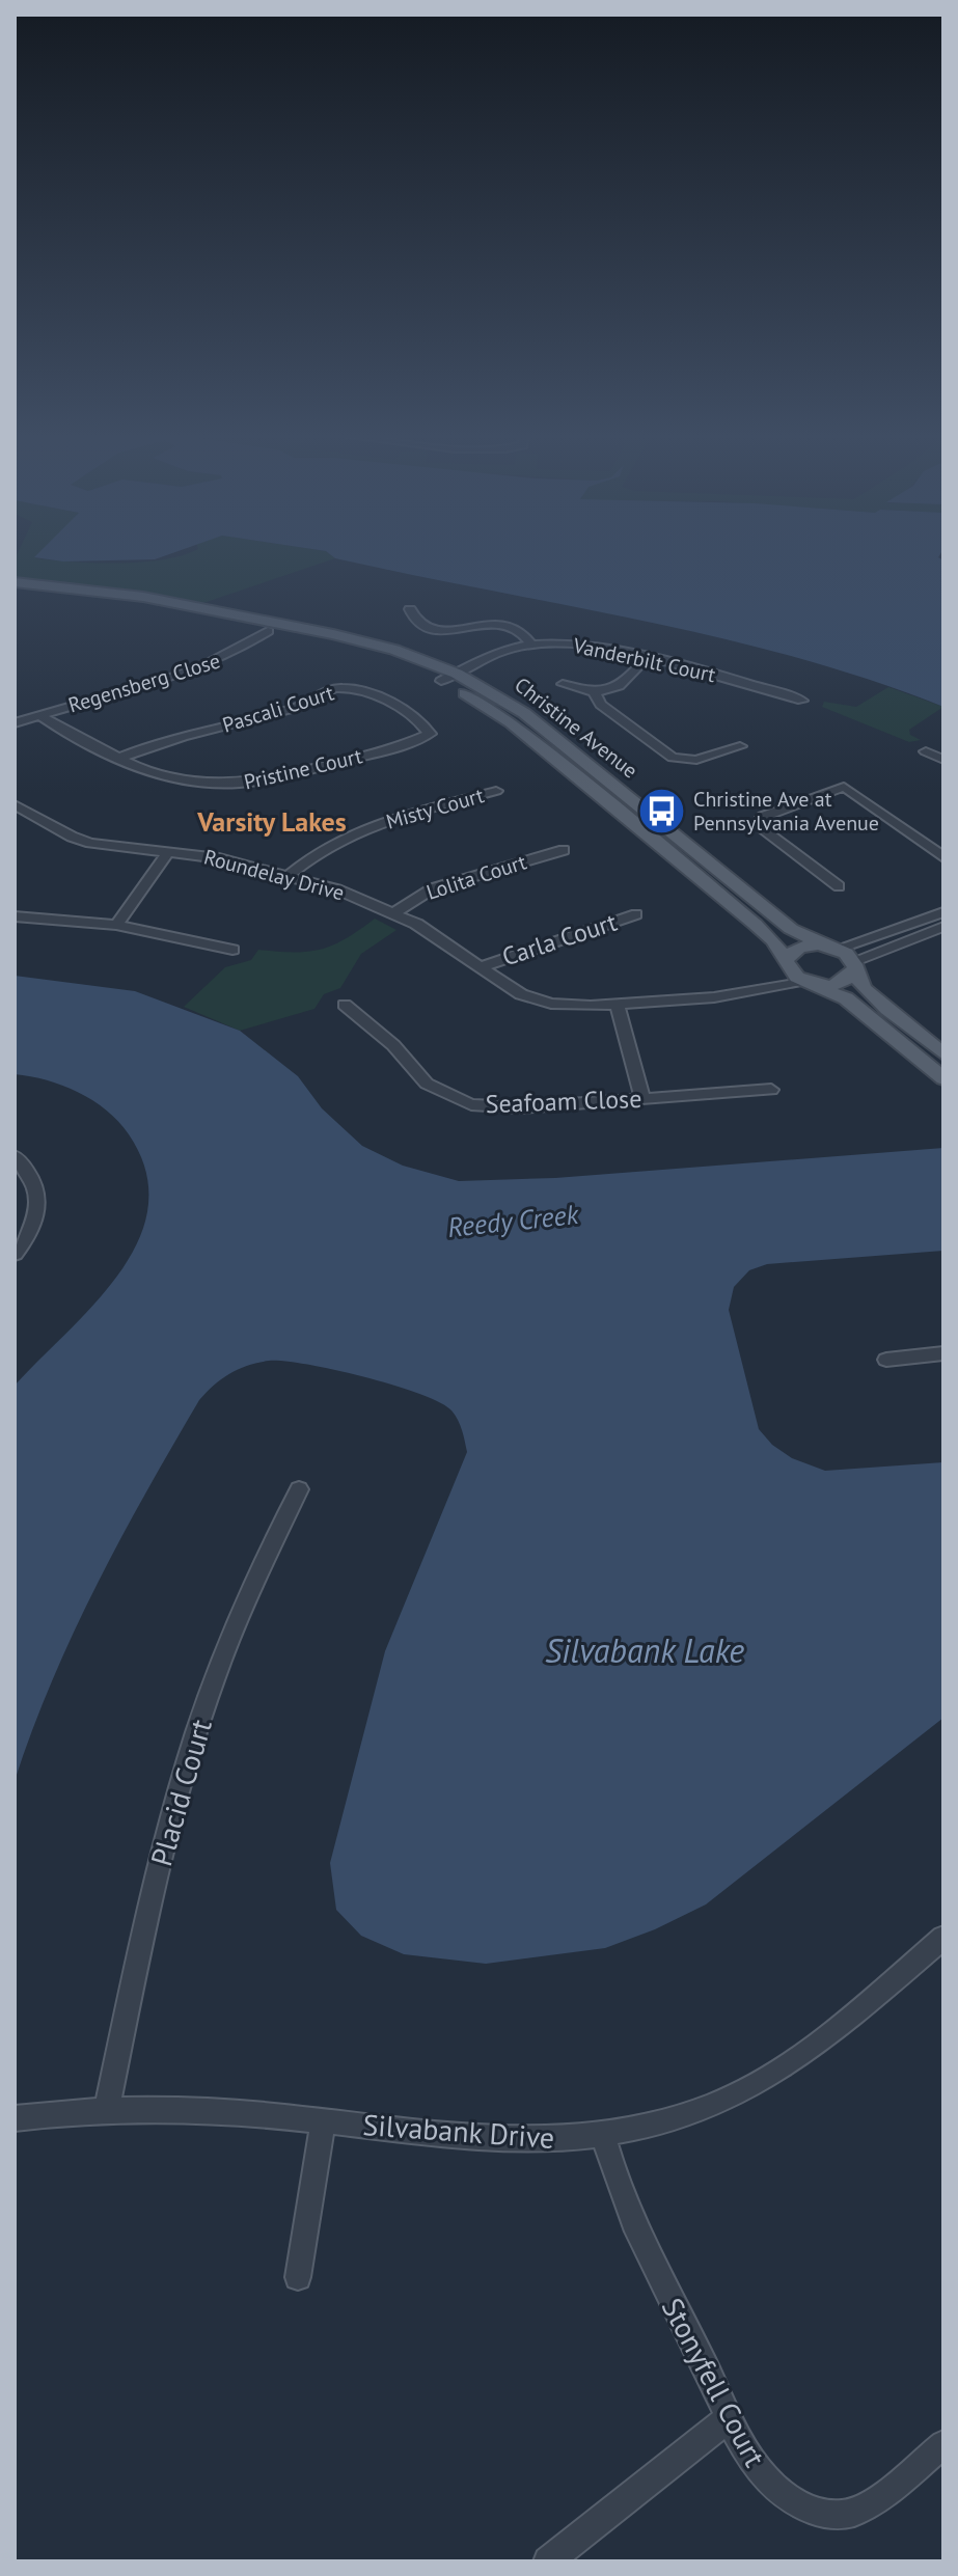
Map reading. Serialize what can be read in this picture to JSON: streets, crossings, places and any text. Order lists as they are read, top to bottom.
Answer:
{
  "streets": {
    "main road": ["Christine Avenue"],
    "street": [
      "Vanderbilt Court",
      "Regensberg Close",
      "Pascali Court",
      "Pristine Court",
      "Misty Court",
      "Roundelay Drive",
      "Lolita Court",
      "Carla Court",
      "Seafoam Close",
      "Placid Court",
      "Silvabank Drive",
      "Stonyfell Court"
    ]
  },
  "crossings": [
    ["Vanderbilt Court", "Christine Avenue"],
    ["Regensberg Close", "Christine Avenue"],
    ["Regensberg Close", "Pristine Court"],
    ["Pascali Court", "Pristine Court"],
    ["Christine Avenue", "Roundelay Drive"],
    ["Misty Court", "Roundelay Drive"],
    ["Roundelay Drive", "Lolita Court"],
    ["Roundelay Drive", "Carla Court"],
    ["Placid Court", "Silvabank Drive"],
    ["Silvabank Drive", "Stonyfell Court"]
  ],
  "districts": ["Varsity Lakes"],
  "water": ["Reedy Creek", "Silvabank Lake"],
  "places": {
    "bus stop": ["Christine Ave at Pennsylvania Avenue"]
  }
}
